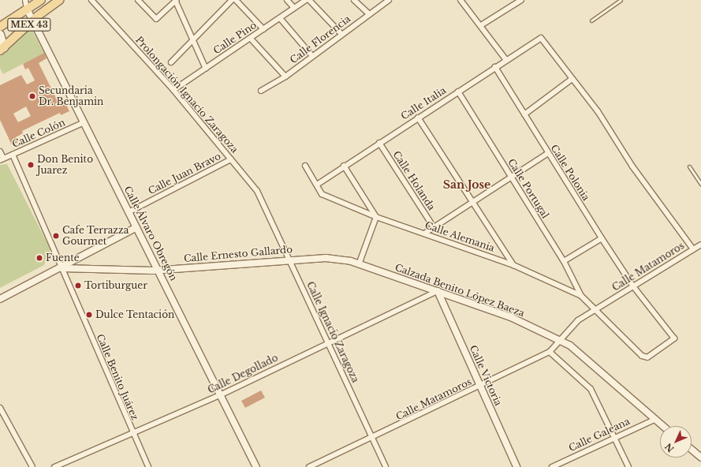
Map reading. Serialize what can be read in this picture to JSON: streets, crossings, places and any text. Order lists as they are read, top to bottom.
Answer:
{
  "streets": {
    "main road": ["MEX 43"],
    "street": [
      "Calle Pino",
      "Calle Florencia",
      "Prolongación Ignacio Zaragoza",
      "Calle Italia",
      "Calle Colón",
      "Calle Polonia",
      "Calle Juan Bravo",
      "Calle Holanda",
      "Calle Portugal",
      "Calle Álvaro Obregón",
      "Calle Alemania",
      "Calle Ernesto Gallardo",
      "Calle Matamoros",
      "Calzada Benito López Baeza",
      "Calle Ignacio Zaragoza",
      "Calle Degollado",
      "Calle Victoria",
      "Calle Benito Juárez",
      "Calle Galeana"
    ]
  },
  "crossings": [
    ["MEX 43", "Calle Álvaro Obregón"],
    ["Calle Pino", "Prolongación Ignacio Zaragoza"],
    ["Prolongación Ignacio Zaragoza", "Calle Juan Bravo"],
    ["Prolongación Ignacio Zaragoza", "Calle Ignacio Zaragoza"],
    ["Calle Italia", "Calle Polonia"],
    ["Calle Italia", "Calle Holanda"],
    ["Calle Italia", "Calle Portugal"],
    ["Calle Italia", "Calle Alemania"],
    ["Calle Colón", "Calle Álvaro Obregón"],
    ["Calle Colón", "Calle Benito Juárez"],
    ["Calle Polonia", "Calle Alemania"],
    ["Calle Polonia", "Calle Matamoros"],
    ["Calle Juan Bravo", "Calle Álvaro Obregón"],
    ["Calle Portugal", "Calle Alemania"],
    ["Calle Álvaro Obregón", "Calle Ernesto Gallardo"],
    ["Calle Álvaro Obregón", "Calle Degollado"],
    ["Calle Alemania", "Calle Matamoros"],
    ["Calle Ernesto Gallardo", "Calzada Benito López Baeza"],
    ["Calle Ernesto Gallardo", "Calle Ignacio Zaragoza"],
    ["Calle Ernesto Gallardo", "Calle Benito Juárez"],
    ["Calle Matamoros", "Calzada Benito López Baeza"],
    ["Calle Matamoros", "Calle Ignacio Zaragoza"],
    ["Calle Matamoros", "Calle Victoria"],
    ["Calzada Benito López Baeza", "Calle Degollado"],
    ["Calzada Benito López Baeza", "Calle Victoria"],
    ["Calzada Benito López Baeza", "Calle Galeana"],
    ["Calle Ignacio Zaragoza", "Calle Degollado"],
    ["Calle Degollado", "Calle Victoria"],
    ["Calle Degollado", "Calle Benito Juárez"]
  ],
  "districts": ["San Jose"],
  "places": [
    "Secundaria Dr. Benjamin",
    "Don Benito Juarez",
    "Cafe Terrazza Gourmet",
    "Fuente",
    "Tortiburguer",
    "Dulce Tentación"
  ],
  "north": "bottom left"
}
